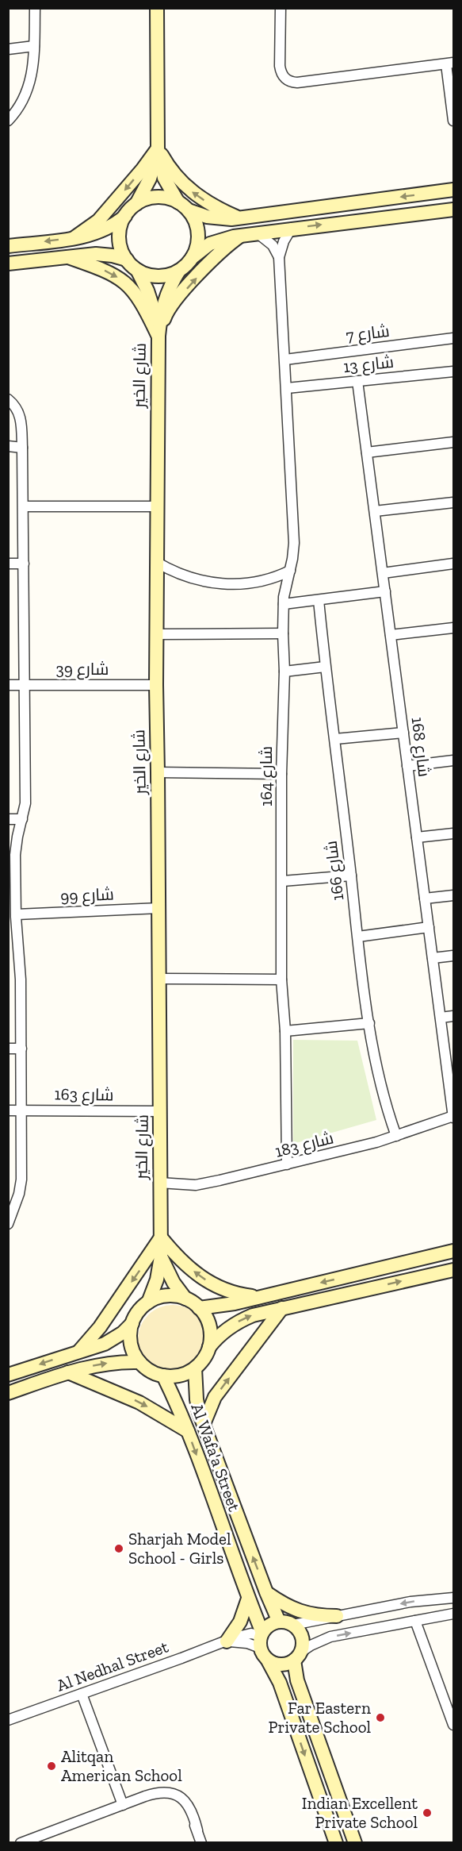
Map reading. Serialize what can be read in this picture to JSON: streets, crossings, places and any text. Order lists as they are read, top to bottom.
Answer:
{
  "streets": {
    "street": [
      "شارع 7",
      "شارع 13",
      "شارع الخير",
      "شارع 39",
      "شارع 168",
      "شارع 164",
      "شارع 166",
      "شارع 99",
      "شارع 163",
      "شارع 183",
      "Al Wafa'a Street",
      "Al Nedhal Street"
    ]
  },
  "crossings": [
    ["شارع 7", "شارع 164"],
    ["شارع 13", "شارع 168"],
    ["شارع 13", "شارع 164"],
    ["شارع الخير", "شارع 39"],
    ["شارع الخير", "شارع 99"],
    ["شارع الخير", "شارع 163"],
    ["شارع الخير", "شارع 183"],
    ["شارع الخير", "Al Wafa'a Street"],
    ["شارع 168", "شارع 183"],
    ["شارع 164", "شارع 183"],
    ["شارع 166", "شارع 183"],
    ["Al Wafa'a Street", "Al Nedhal Street"]
  ],
  "places": [
    "Sharjah Model School - Girls",
    "Far Eastern Private School",
    "Alitqan American School",
    "Indian Excellent Private School"
  ]
}
